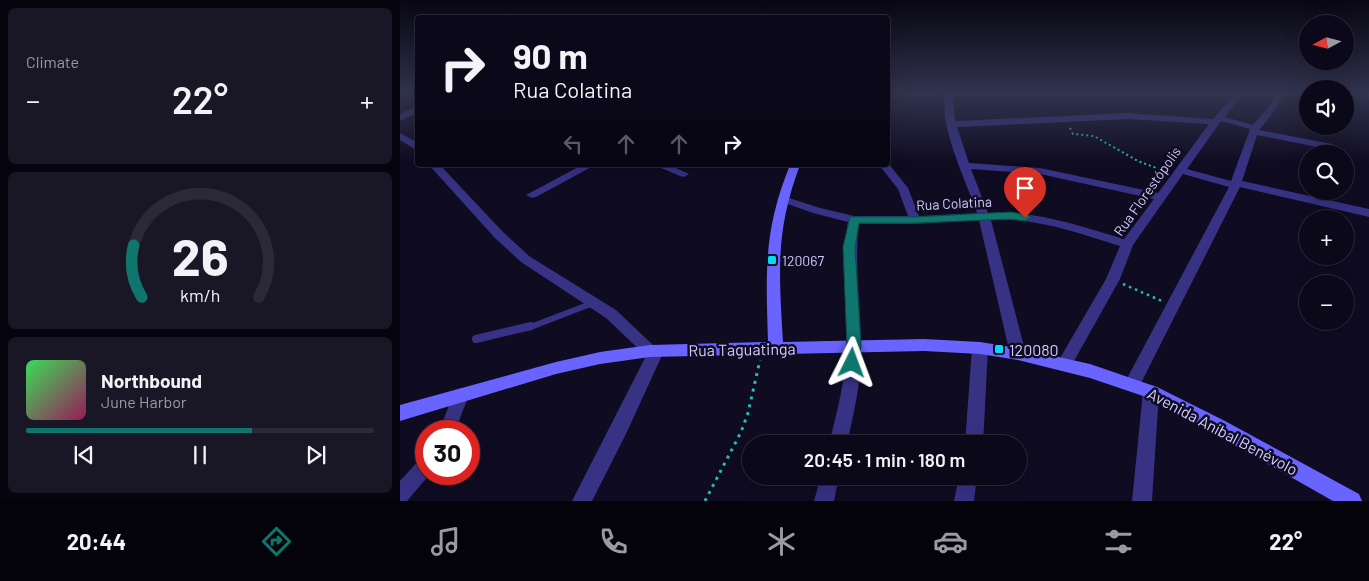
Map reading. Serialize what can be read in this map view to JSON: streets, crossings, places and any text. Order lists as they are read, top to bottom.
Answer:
{
  "streets": {
    "street": [
      "Rua Florestópolis",
      "Rua Colatina",
      "Rua Taguatinga",
      "Avenida Aníbal Benévolo"
    ]
  },
  "crossings": [
    ["Rua Florestópolis", "Rua Colatina"],
    ["Rua Florestópolis", "Rua Taguatinga"],
    ["Rua Taguatinga", "Avenida Aníbal Benévolo"]
  ],
  "places": {
    "transit": ["120067", "120080"]
  },
  "north": "left",
  "page": {
    "tile": "Climate",
    "map_buttons": ["+", "−"],
    "turn": ["90 m", "Rua Colatina"],
    "heat": ["−", "22°", "+"],
    "song": ["Northbound", "June Harbor"],
    "limit": "30",
    "trip": "20:45 · 1 min · 180 m",
    "tabs": ["20:44", "22°"],
    "gauge": ["26", "km/h"]
  }
}
